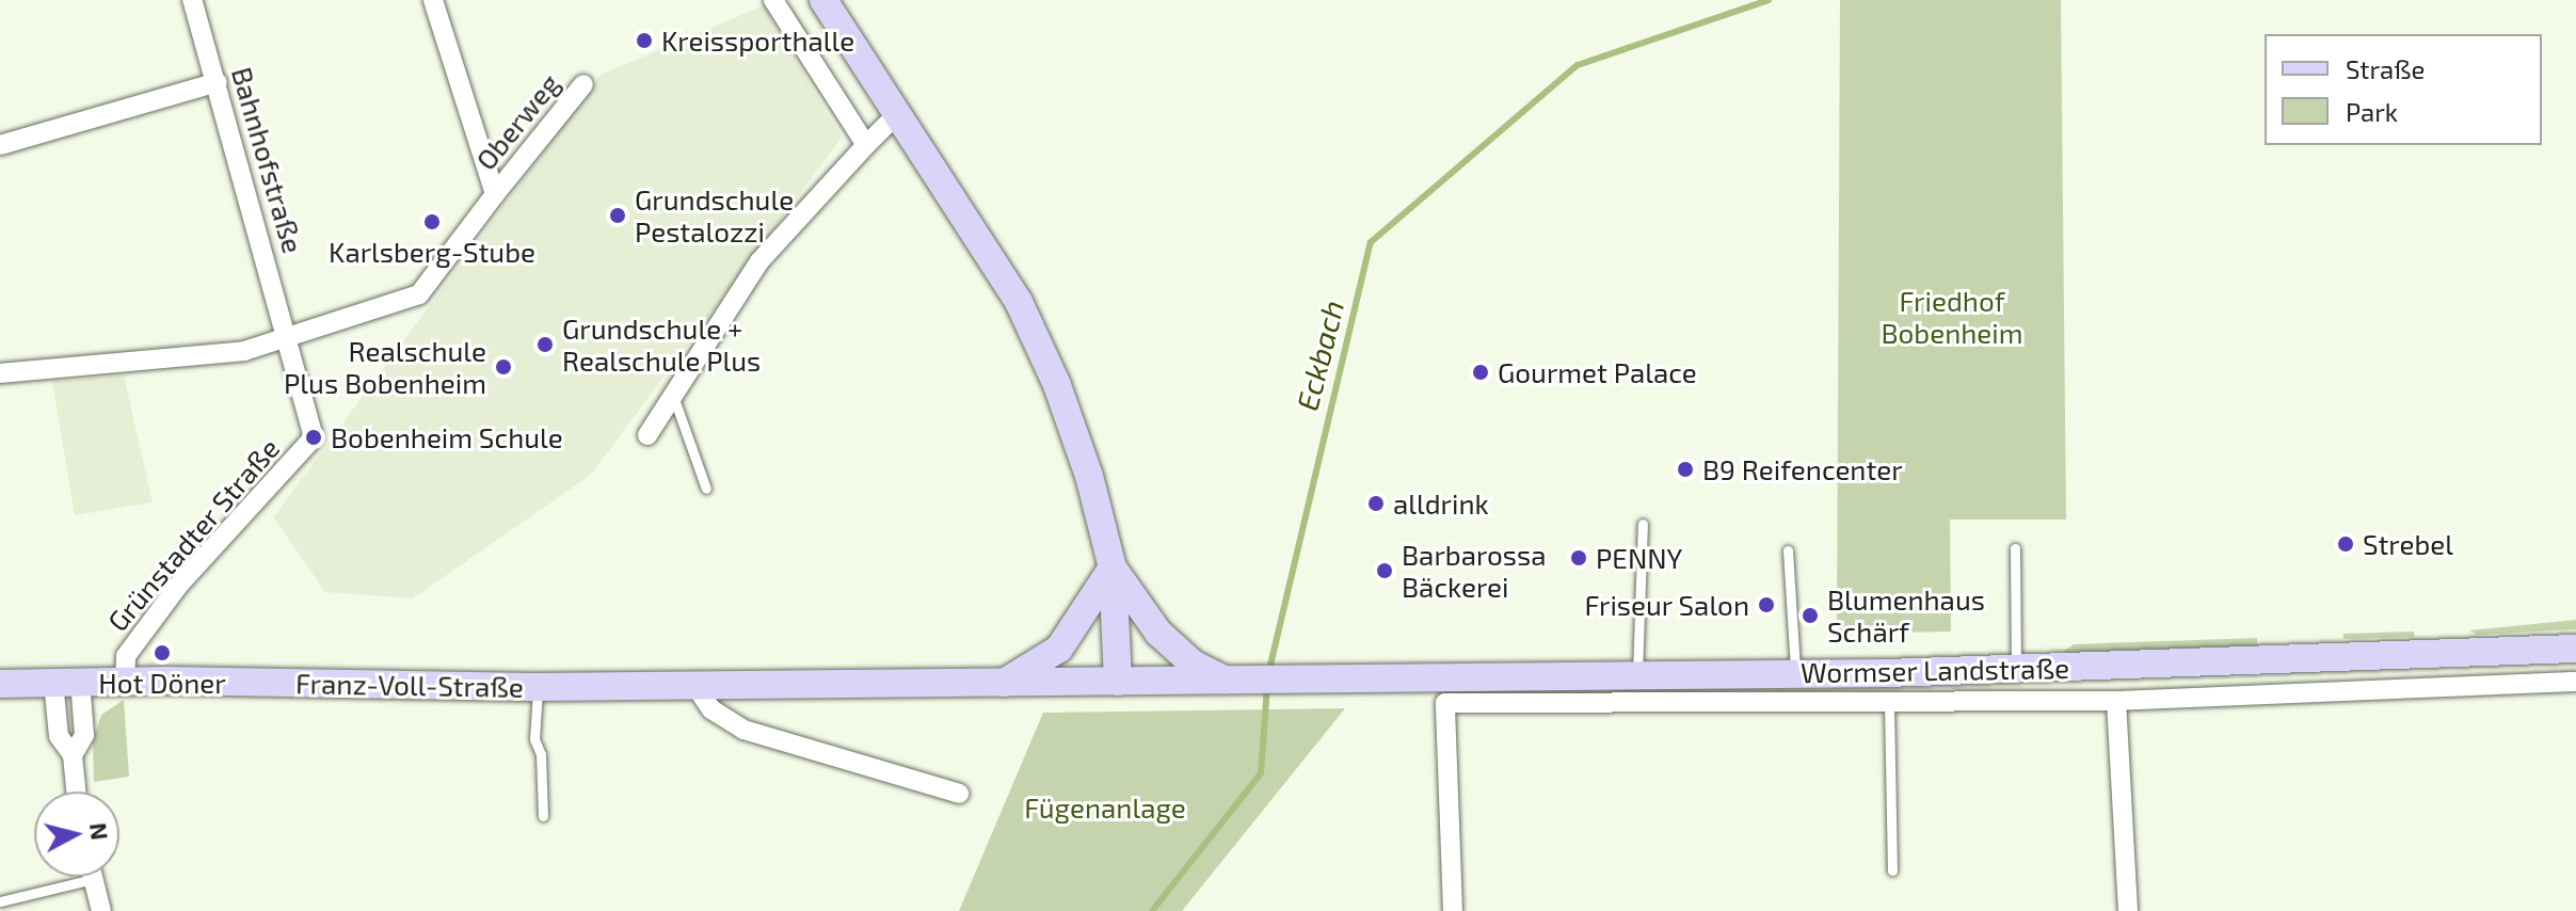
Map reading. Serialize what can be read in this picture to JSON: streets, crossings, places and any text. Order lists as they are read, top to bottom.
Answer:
{
  "streets": {
    "main road": ["Wormser Landstraße", "Franz-Voll-Straße"],
    "street": ["Oberweg", "Bahnhofstraße", "Grünstadter Straße"]
  },
  "crossings": [
    ["Bahnhofstraße", "Grünstadter Straße"],
    ["Grünstadter Straße", "Franz-Voll-Straße"],
    ["Wormser Landstraße", "Franz-Voll-Straße"]
  ],
  "water": ["Eckbach"],
  "parks": ["Friedhof Bobenheim", "Fügenanlage"],
  "places": [
    "Kreissporthalle",
    "Grundschule Pestalozzi",
    "Karlsberg-Stube",
    "Grundschule + Realschule Plus",
    "Realschule Plus Bobenheim",
    "Gourmet Palace",
    "Bobenheim Schule",
    "B9 Reifencenter",
    "alldrink",
    "Strebel",
    "PENNY",
    "Barbarossa Bäckerei",
    "Friseur Salon",
    "Blumenhaus Schärf",
    "Hot Döner"
  ],
  "legend": ["Straße", "Park"],
  "north": "right"
}
